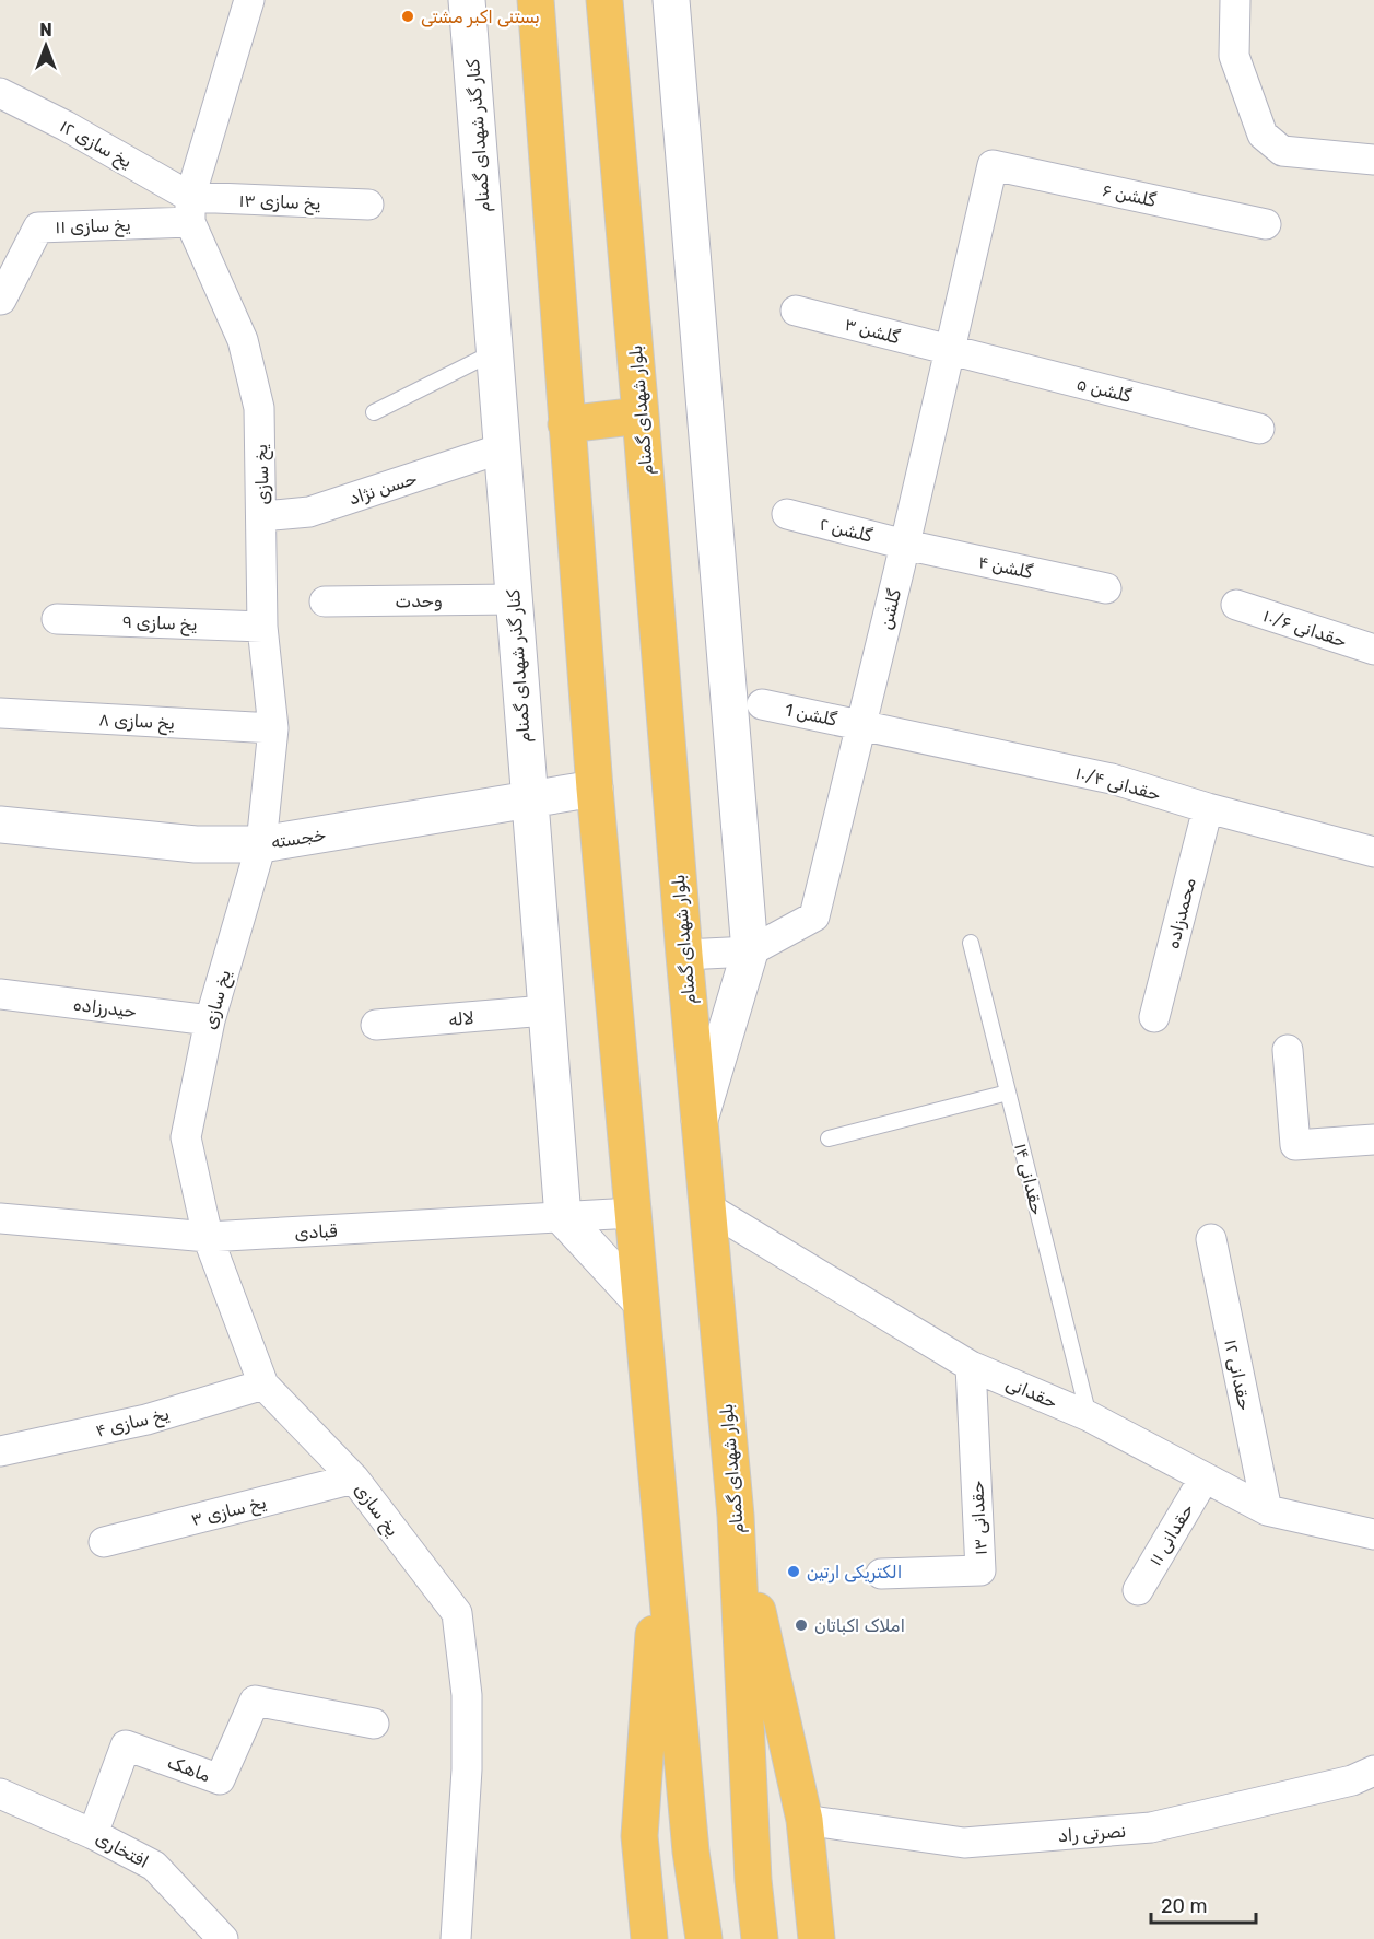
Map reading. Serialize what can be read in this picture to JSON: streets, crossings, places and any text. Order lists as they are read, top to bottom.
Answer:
{
  "streets": {
    "highway": ["بلوار شهدای گمنام"],
    "street": [
      "کنار گذر شهدای گمنام",
      "یخ سازی ۱۲",
      "گلشن ۶",
      "یخ سازی ۱۳",
      "یخ سازی ۱۱",
      "گلشن ۳",
      "گلشن ۵",
      "یخ سازی",
      "حسن نژاد",
      "گلشن ۲",
      "گلشن ۴",
      "وحدت",
      "گلشن",
      "یخ سازی ۹",
      "حقدانی ۱۰/۶",
      "گلشن 1",
      "یخ سازی ۸",
      "حقدانی ۱۰/۴",
      "خجسته",
      "محمدزاده",
      "حیدرزاده",
      "لاله",
      "قبادی",
      "حقدانی ۱۲",
      "حقدانی",
      "یخ سازی ۴",
      "یخ سازی ۳",
      "حقدانی ۱۳",
      "حقدانی ۱۱",
      "ماهک",
      "نصرتی راد",
      "افتخاری"
    ],
    "lane": ["حقدانی ۱۴"]
  },
  "crossings": [
    ["کنار گذر شهدای گمنام", "حسن نژاد"],
    ["کنار گذر شهدای گمنام", "وحدت"],
    ["کنار گذر شهدای گمنام", "خجسته"],
    ["کنار گذر شهدای گمنام", "لاله"],
    ["کنار گذر شهدای گمنام", "قبادی"],
    ["یخ سازی ۱۲", "یخ سازی ۱۳"],
    ["یخ سازی ۱۲", "یخ سازی ۱۱"],
    ["یخ سازی ۱۲", "یخ سازی"],
    ["گلشن ۶", "گلشن"],
    ["یخ سازی ۱۳", "یخ سازی ۱۱"],
    ["یخ سازی ۱۳", "یخ سازی"],
    ["یخ سازی ۱۱", "یخ سازی"],
    ["گلشن ۳", "گلشن ۵"],
    ["گلشن ۳", "گلشن"],
    ["گلشن ۵", "گلشن"],
    ["بلوار شهدای گمنام", "گلشن"],
    ["بلوار شهدای گمنام", "حقدانی"],
    ["یخ سازی", "حسن نژاد"],
    ["یخ سازی", "یخ سازی ۹"],
    ["یخ سازی", "یخ سازی ۸"],
    ["یخ سازی", "خجسته"],
    ["یخ سازی", "حیدرزاده"],
    ["یخ سازی", "قبادی"],
    ["یخ سازی", "یخ سازی ۴"],
    ["یخ سازی", "یخ سازی ۳"],
    ["گلشن ۲", "گلشن ۴"],
    ["گلشن ۲", "گلشن"],
    ["گلشن ۴", "گلشن"],
    ["گلشن", "گلشن 1"],
    ["گلشن", "حقدانی ۱۰/۴"],
    ["گلشن 1", "حقدانی ۱۰/۴"],
    ["حقدانی ۱۰/۴", "محمدزاده"],
    ["حقدانی ۱۴", "حقدانی"],
    ["حقدانی ۱۲", "حقدانی"],
    ["حقدانی", "حقدانی ۱۳"],
    ["حقدانی", "حقدانی ۱۱"],
    ["ماهک", "افتخاری"]
  ],
  "places": ["بستنی اکبر مشتی", "الکتریکی ارتین", "املاک اکباتان"],
  "scale_bar": "20 m",
  "north": "top"
}
